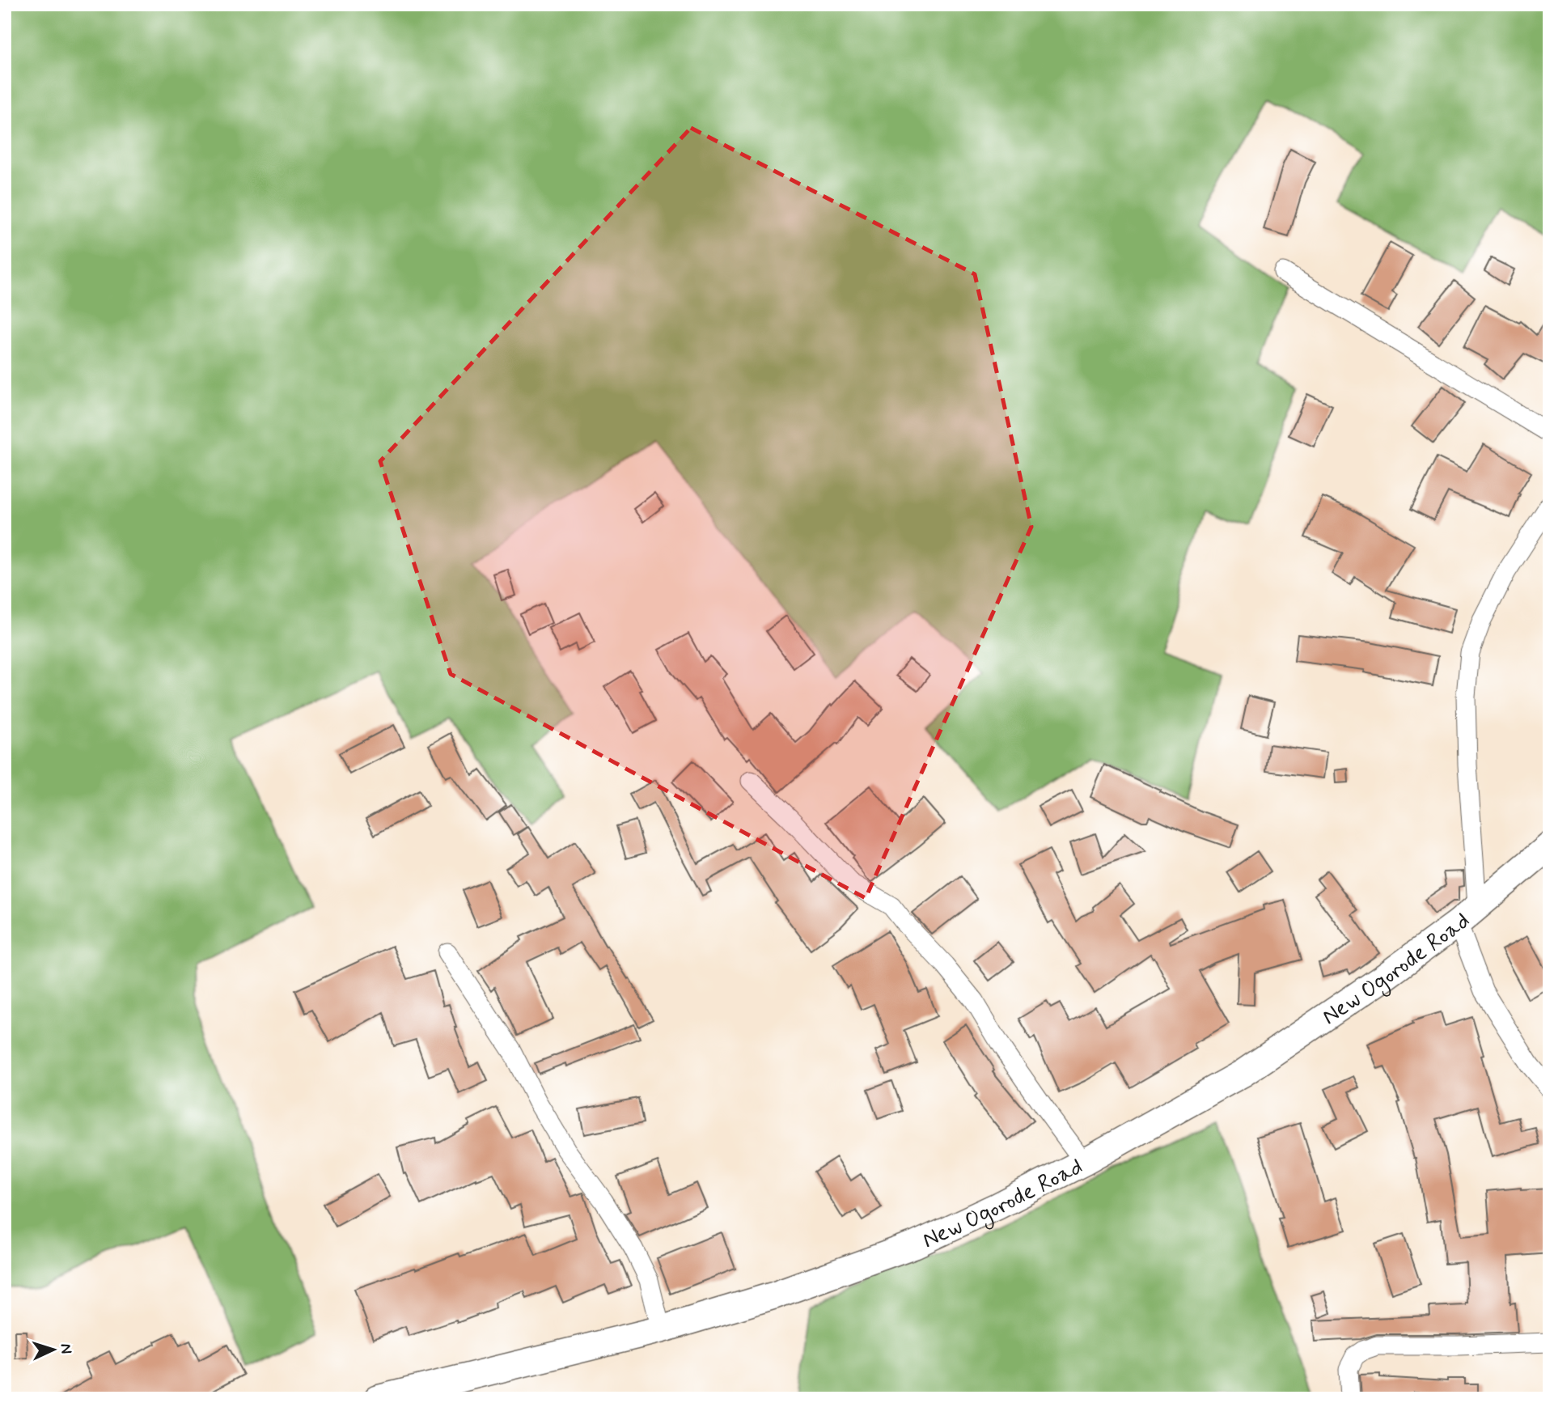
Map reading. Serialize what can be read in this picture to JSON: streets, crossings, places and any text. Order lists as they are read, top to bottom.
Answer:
{
  "streets": {
    "street": ["New Ogorode Road"]
  },
  "north": "right"
}
